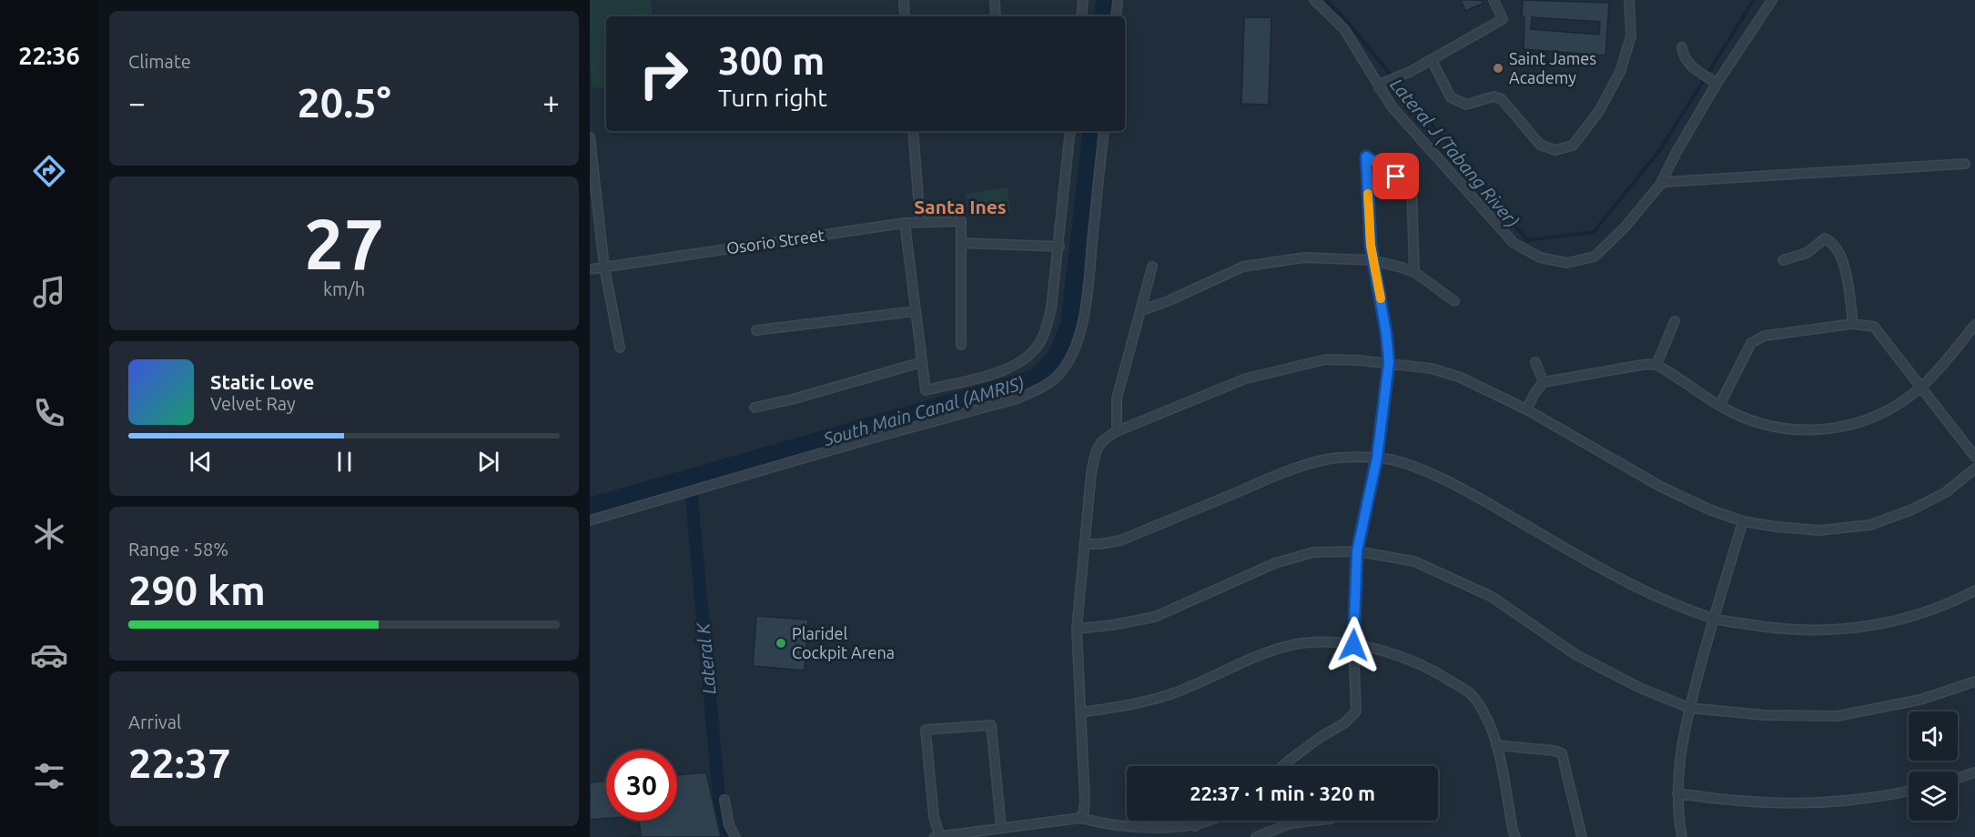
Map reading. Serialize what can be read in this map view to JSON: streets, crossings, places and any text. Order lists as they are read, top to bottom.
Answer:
{
  "streets": {
    "street": ["Osorio Street"]
  },
  "districts": ["Santa Ines"],
  "water": ["Lateral J (Tabang River)", "South Main Canal (AMRIS)", "Lateral K"],
  "places": ["Saint James Academy", "Plaridel Cockpit Arena"],
  "page": {
    "tabs": "22:36",
    "tile": [
      "Climate",
      ["27", "km/h"],
      ["Range · 58%", "290 km"],
      ["Arrival", "22:37"]
    ],
    "turn": ["300 m", "Turn right"],
    "heat": ["−", "20.5°", "+"],
    "song": ["Static Love", "Velvet Ray"],
    "limit": "30",
    "trip": "22:37 · 1 min · 320 m"
  }
}
